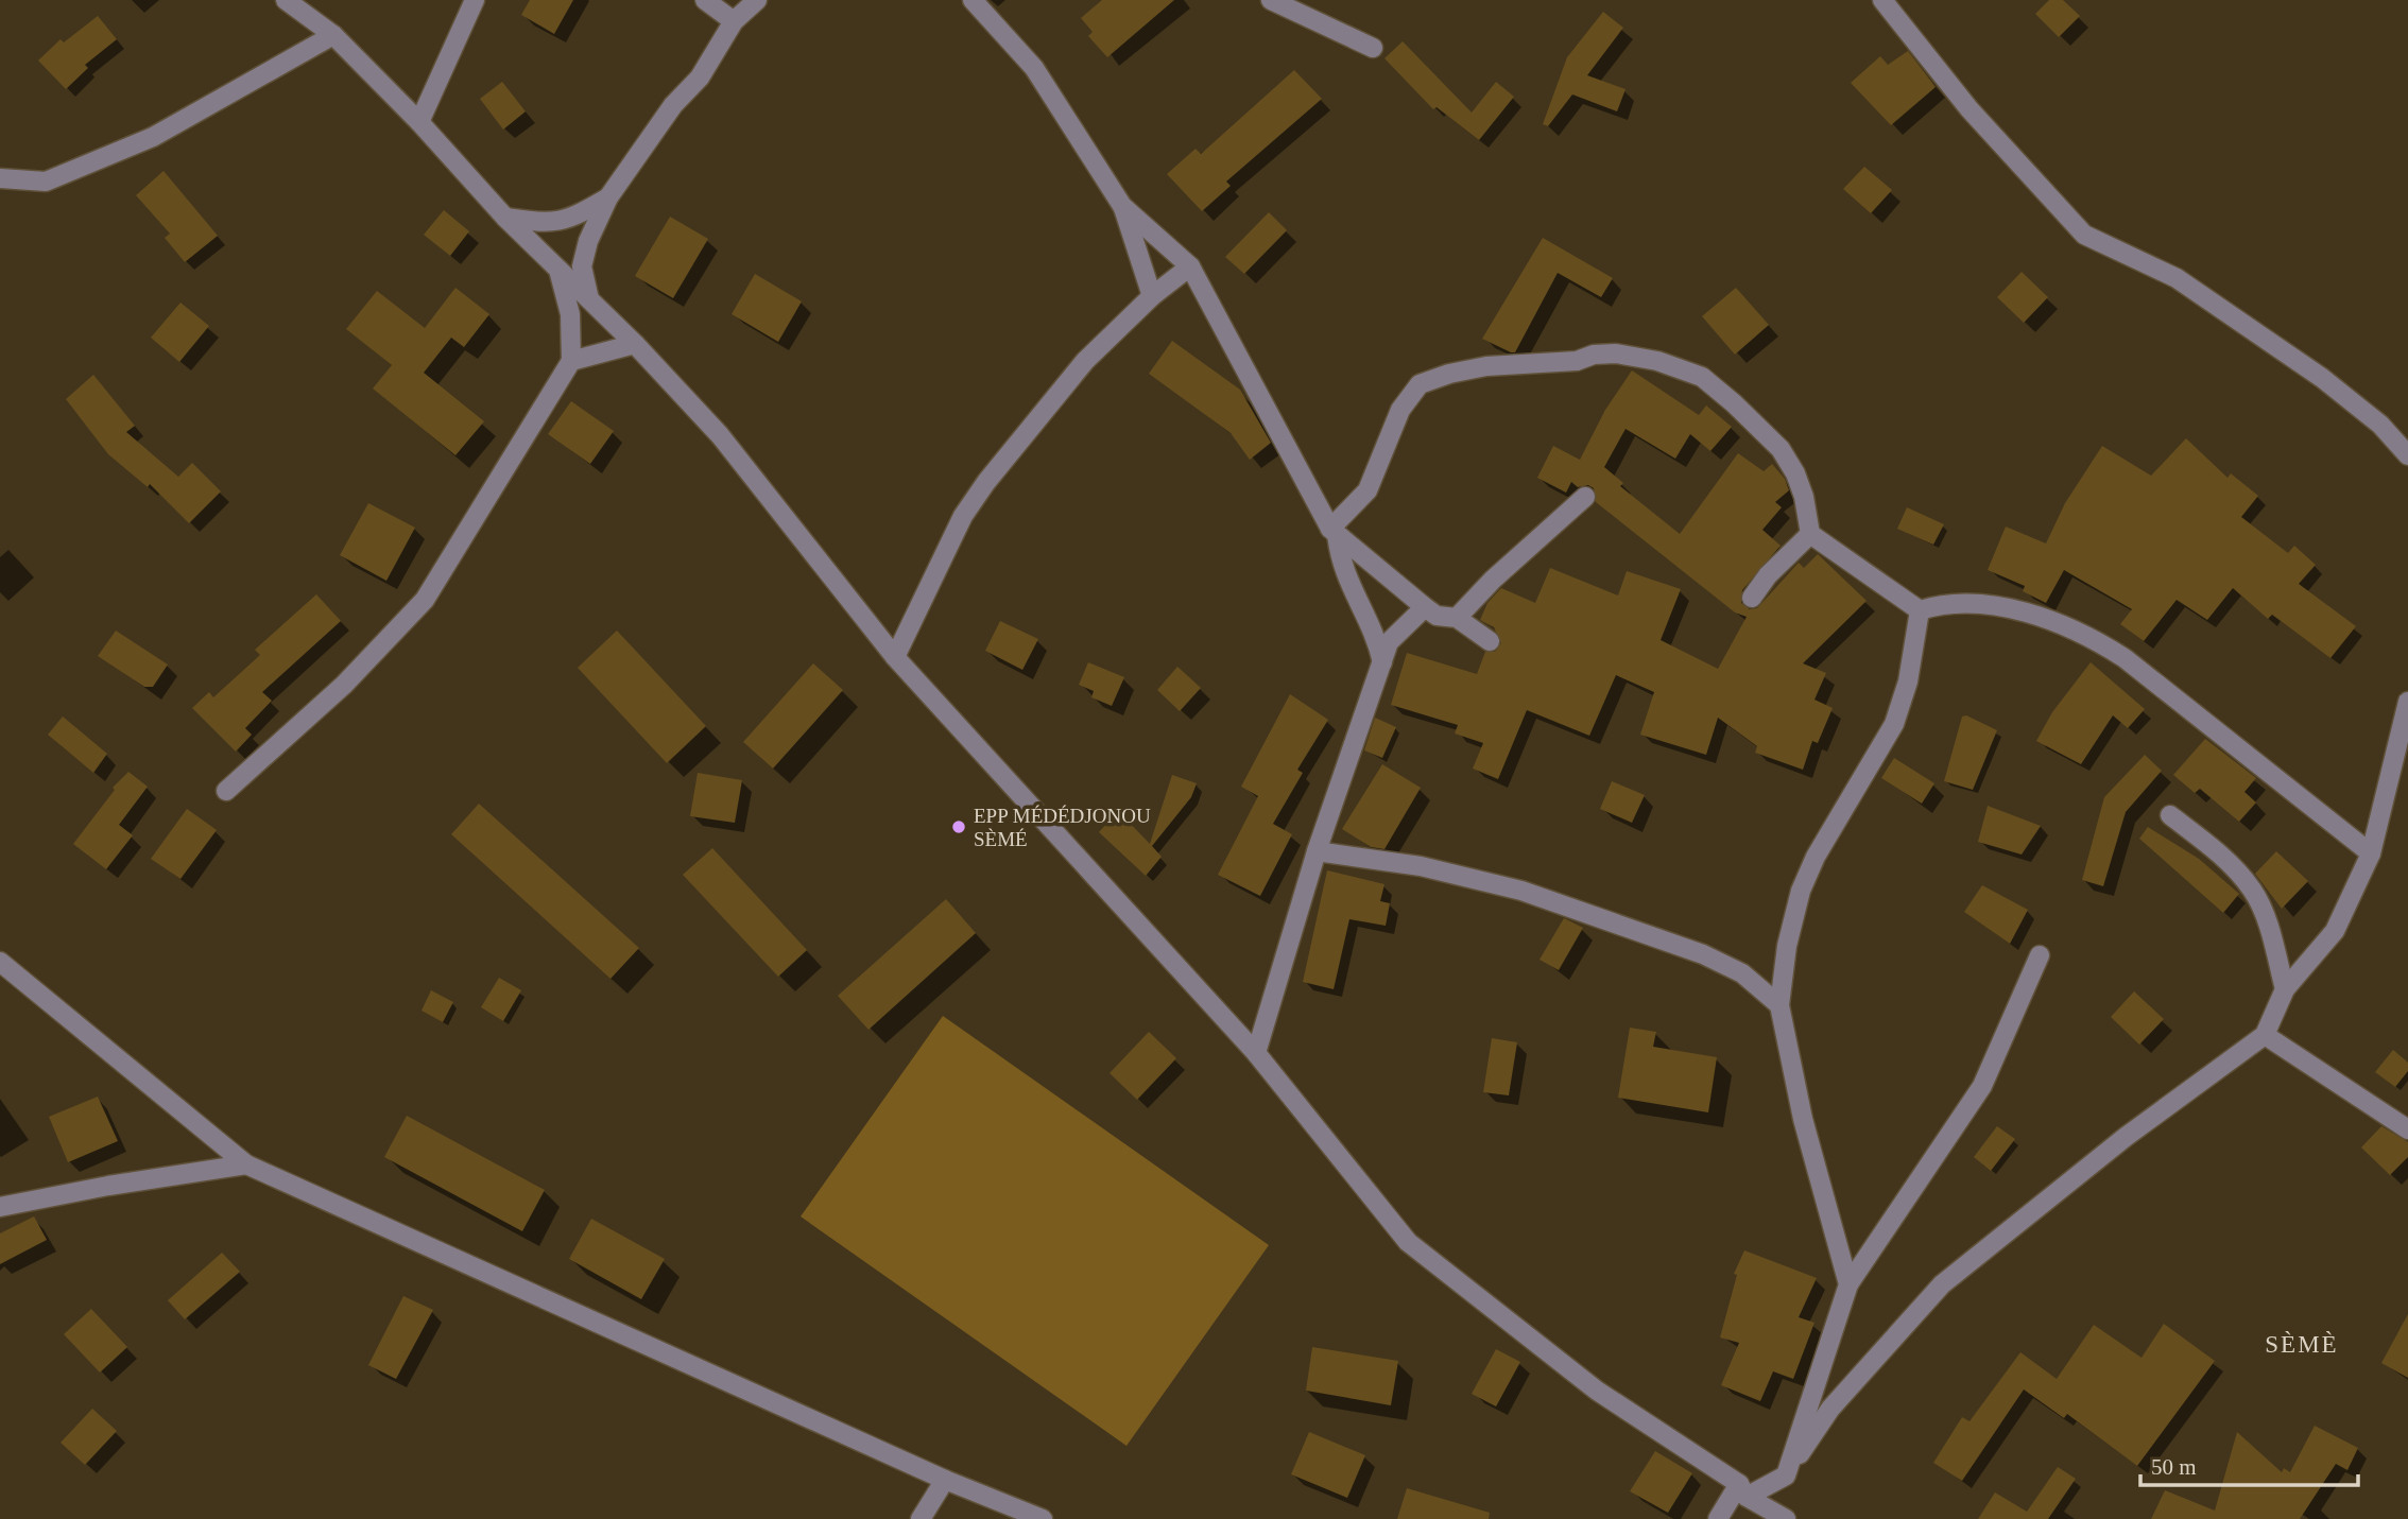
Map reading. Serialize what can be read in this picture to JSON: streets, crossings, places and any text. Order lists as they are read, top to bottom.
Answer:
{
  "districts": ["SÈMÈ"],
  "places": ["EPP MÉDÉDJONOU SÈMÉ"],
  "scale_bar": "50 m"
}
